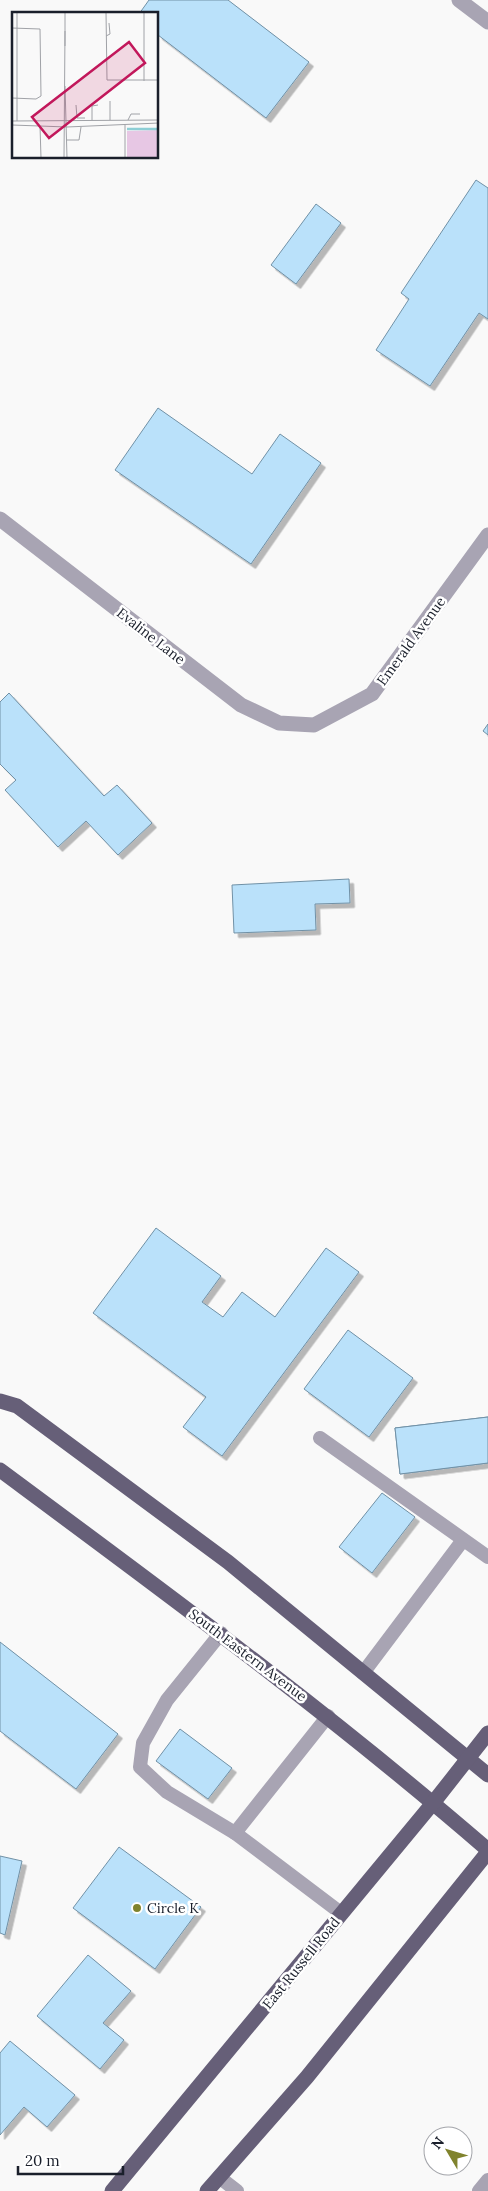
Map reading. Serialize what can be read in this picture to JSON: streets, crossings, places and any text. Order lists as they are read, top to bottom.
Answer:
{
  "streets": {
    "main road": ["South Eastern Avenue", "East Russell Road"],
    "street": ["Evaline Lane", "Emerald Avenue"]
  },
  "crossings": [
    ["Evaline Lane", "Emerald Avenue"],
    ["South Eastern Avenue", "East Russell Road"]
  ],
  "places": ["Circle K"],
  "scale_bar": "20 m",
  "north": "top left"
}
